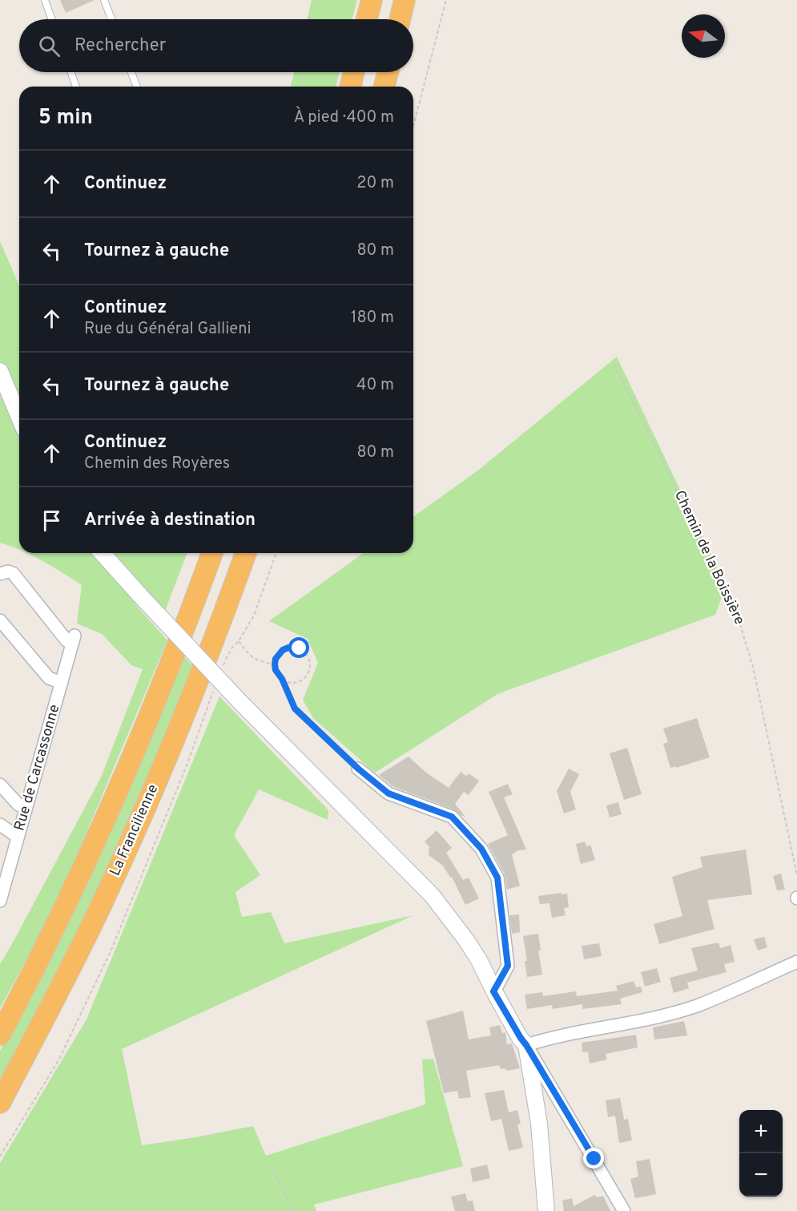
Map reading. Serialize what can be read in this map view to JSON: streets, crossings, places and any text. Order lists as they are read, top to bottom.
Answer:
{
  "streets": {
    "highway": ["La Francilienne"],
    "street": ["Rue de Carcassonne"],
    "path": ["Chemin de la Boissière"]
  },
  "north": "left",
  "page": {
    "search": "Rechercher",
    "heading": ["5 min", "À pied · 400 m"],
    "list": [
      ["Continuez", "20 m"],
      ["Tournez à gauche", "80 m"],
      ["Continuez", "Rue du Général Gallieni", "180 m"],
      ["Tournez à gauche", "40 m"],
      ["Continuez", "Chemin des Royères", "80 m"],
      "Arrivée à destination"
    ],
    "map_buttons": ["+", "−"]
  }
}
